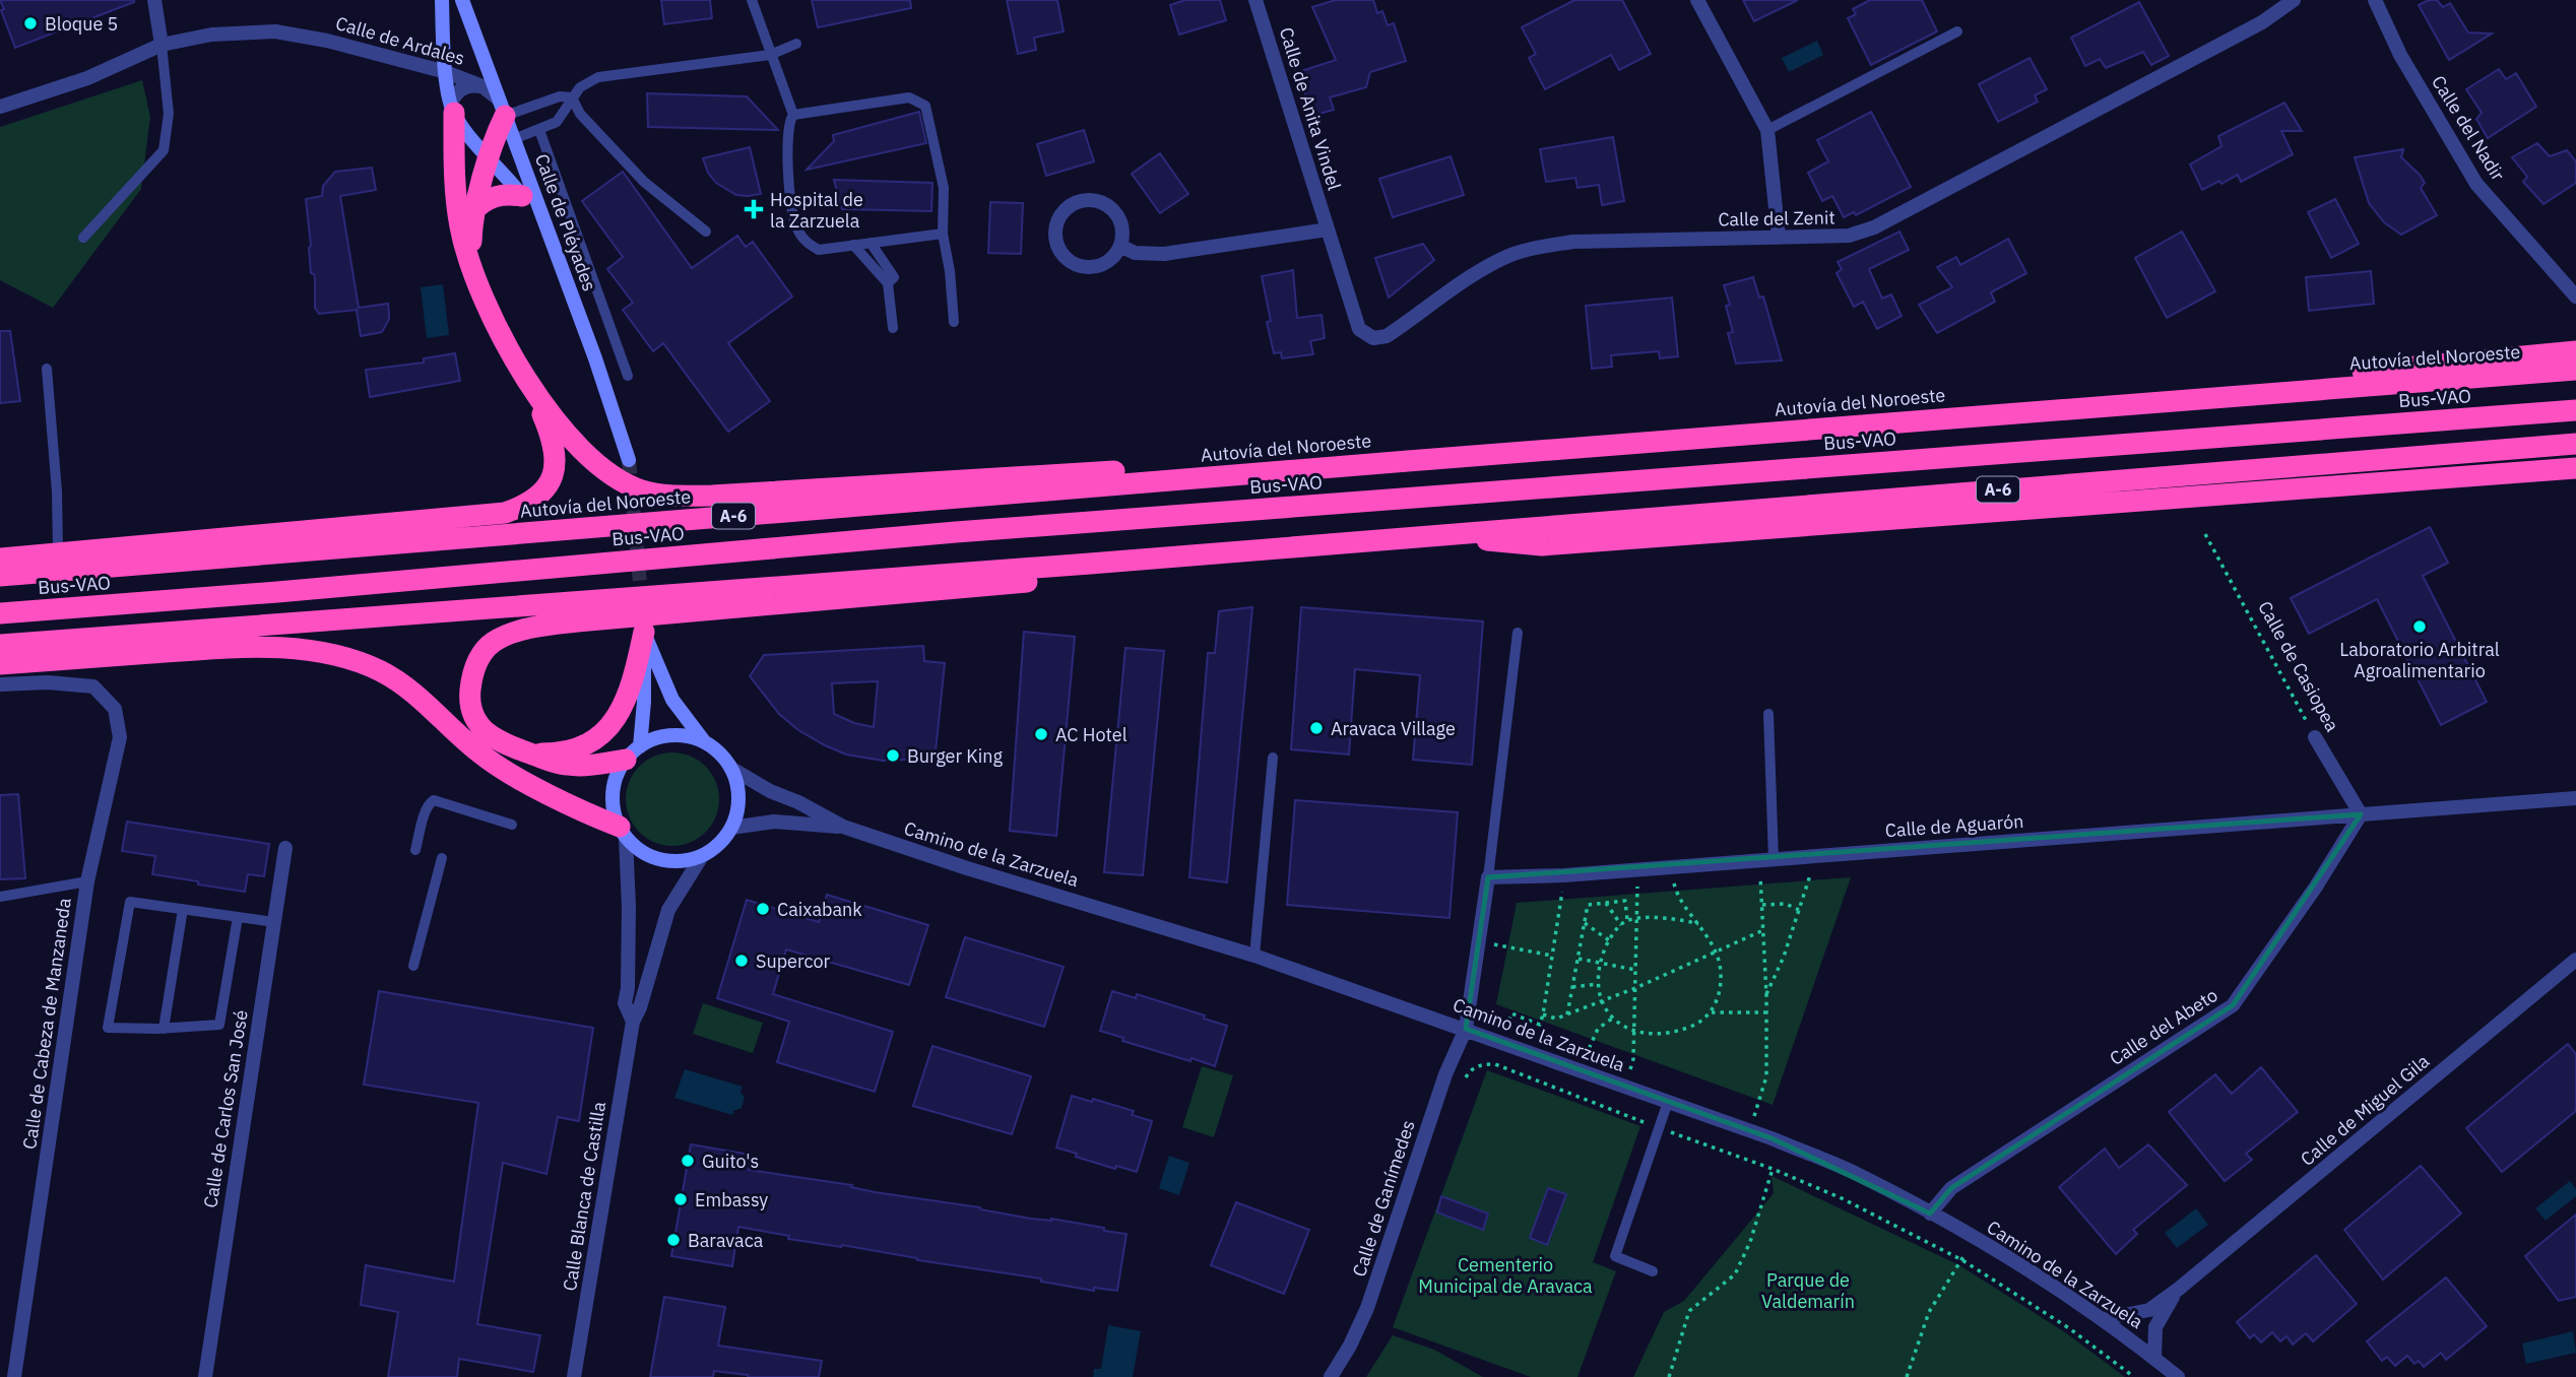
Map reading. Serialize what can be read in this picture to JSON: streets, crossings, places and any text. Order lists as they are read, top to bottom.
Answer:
{
  "streets": {
    "highway": ["Autovía del Noroeste", "Bus-VAO", "A-6"],
    "main road": ["Calle de Pléyades"],
    "street": [
      "Calle de Ardales",
      "Calle de Anita Vindel",
      "Calle del Nadir",
      "Calle del Zenit",
      "Calle de Casiopea",
      "Calle de Aguarón",
      "Camino de la Zarzuela",
      "Calle de Cabeza de Manzaneda",
      "Calle del Abeto",
      "Calle de Carlos San José",
      "Calle de Miguel Gila",
      "Calle Blanca de Castilla",
      "Calle de Ganímedes"
    ]
  },
  "crossings": [
    ["Calle de Ardales", "Calle de Pléyades"],
    ["Calle de Anita Vindel", "Calle del Zenit"],
    ["Calle de Casiopea", "Calle de Aguarón"],
    ["Calle de Casiopea", "Calle del Abeto"],
    ["Calle de Aguarón", "Calle del Abeto"],
    ["Camino de la Zarzuela", "Calle del Abeto"],
    ["Camino de la Zarzuela", "Calle de Miguel Gila"],
    ["Camino de la Zarzuela", "Calle Blanca de Castilla"],
    ["Camino de la Zarzuela", "Calle de Ganímedes"]
  ],
  "parks": ["Cementerio Municipal de Aravaca", "Parque de Valdemarín"],
  "places": {
    "other": [
      "Bloque 5",
      "Laboratorio Arbitral Agroalimentario",
      "Aravaca Village",
      "AC Hotel",
      "Burger King",
      "Caixabank",
      "Supercor",
      "Guito's",
      "Embassy",
      "Baravaca"
    ],
    "health": ["Hospital de la Zarzuela"]
  }
}
